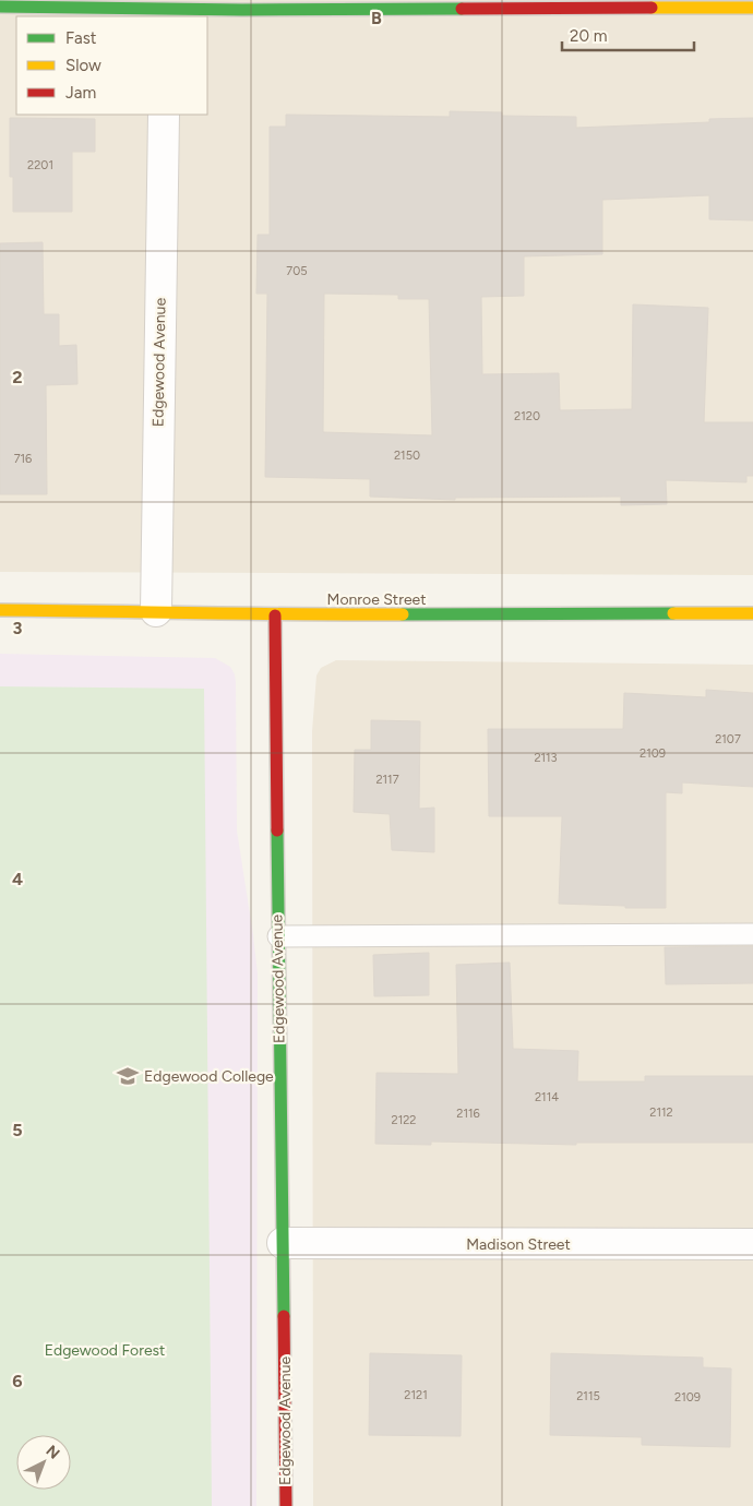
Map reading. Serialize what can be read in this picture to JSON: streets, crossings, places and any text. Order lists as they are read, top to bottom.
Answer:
{
  "streets": {
    "street": ["Edgewood Avenue", "Monroe Street", "Madison Street"]
  },
  "crossings": [
    ["Edgewood Avenue", "Monroe Street"],
    ["Edgewood Avenue", "Madison Street"]
  ],
  "parks": ["Edgewood Forest"],
  "places": {
    "school or university": ["Edgewood College"]
  },
  "house_numbers": [
    "2201",
    "705",
    "2120",
    "2150",
    "716",
    "2107",
    "2109",
    "2113",
    "2117",
    "2114",
    "2112",
    "2116",
    "2122",
    "2121",
    "2115",
    "2109"
  ],
  "legend": ["Fast", "Slow", "Jam"],
  "scale_bar": "20 m",
  "north": "top right",
  "grid": {
    "columns": ["B"],
    "rows": [
      "2",
      "3",
      "4",
      "5",
      "6"
    ]
  }
}
